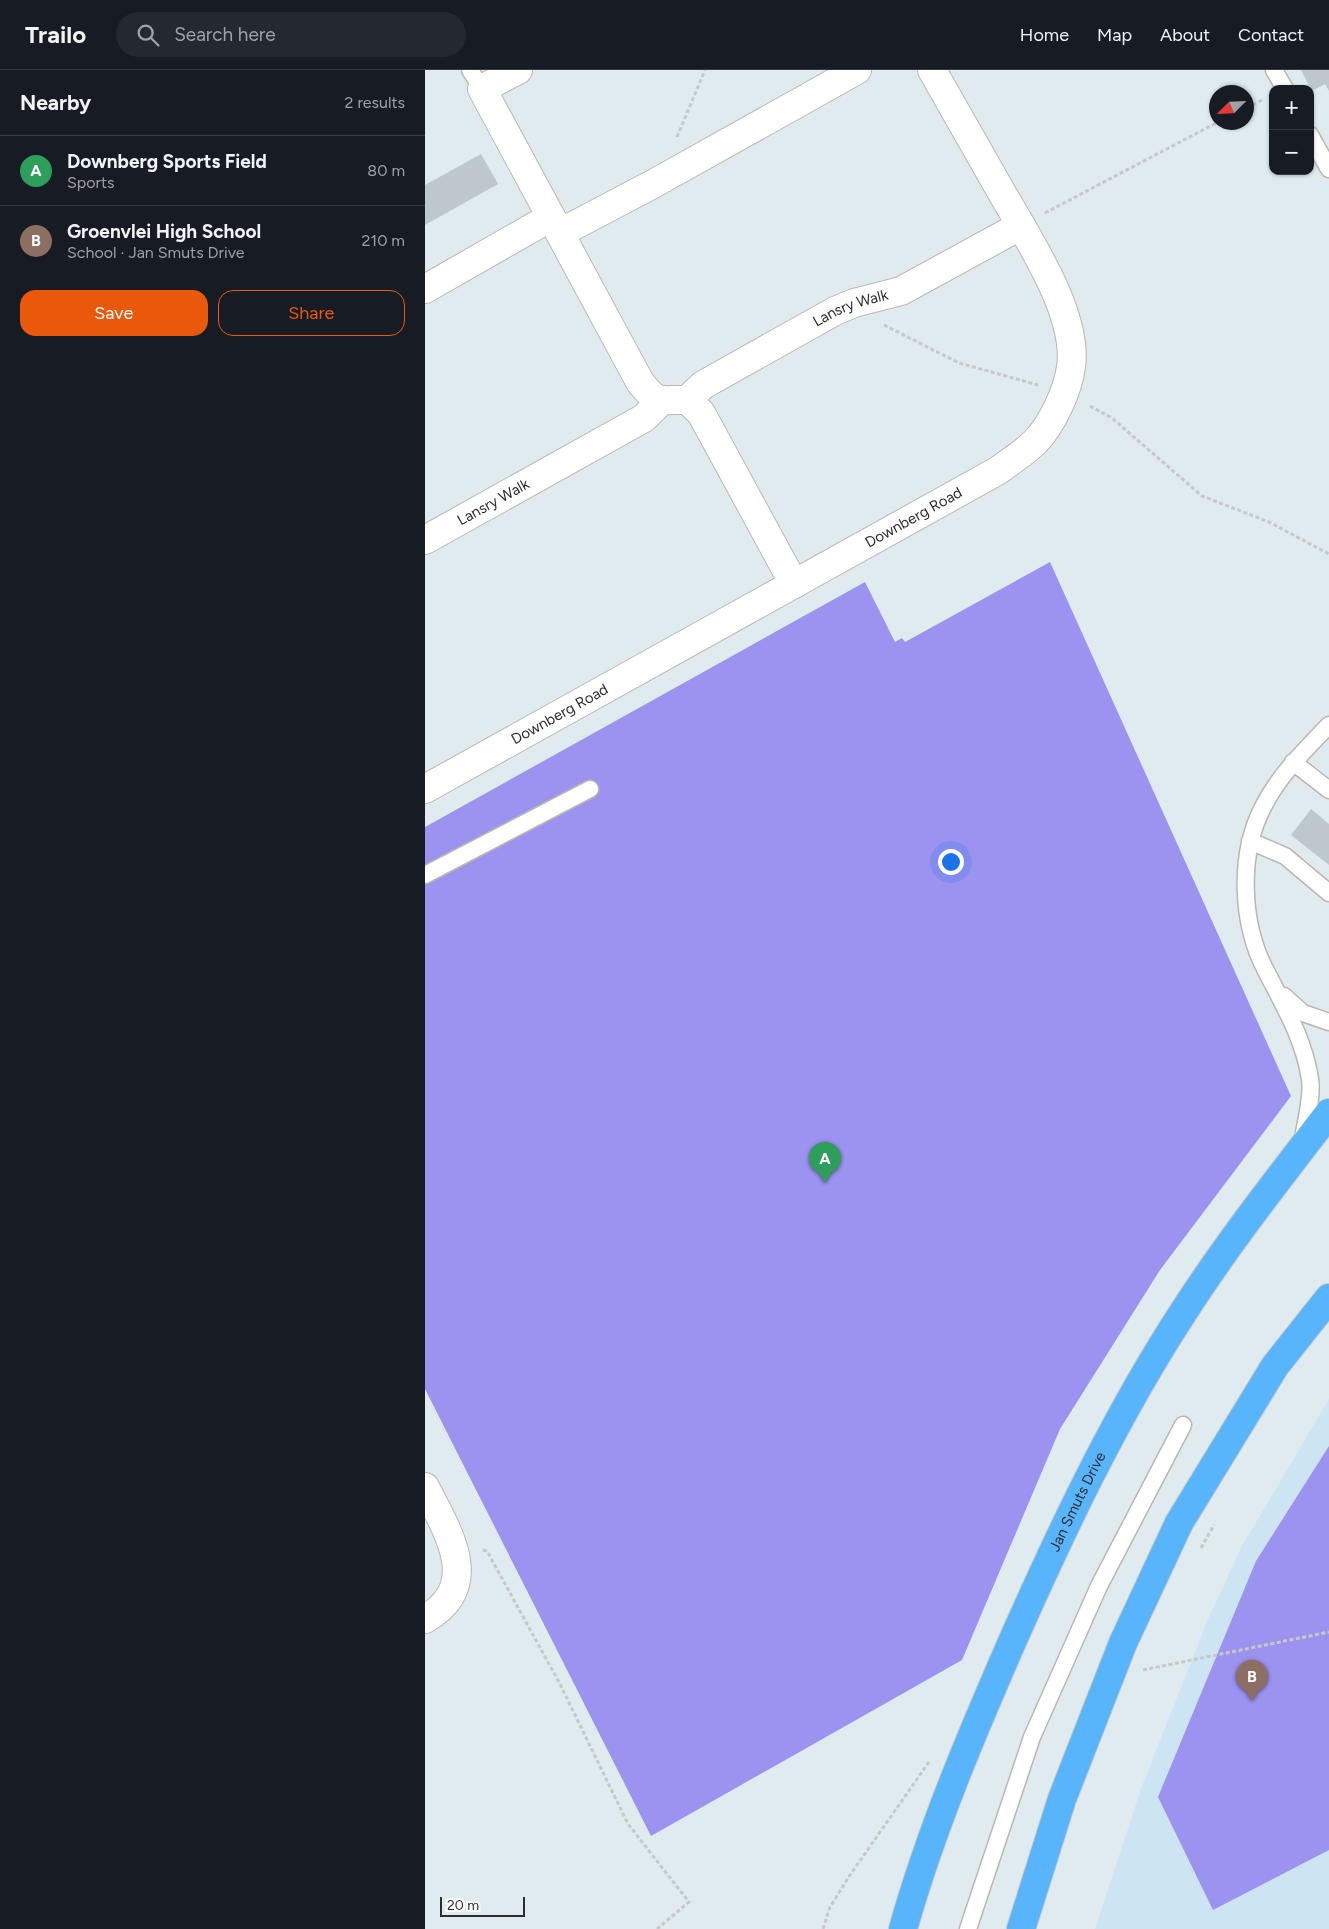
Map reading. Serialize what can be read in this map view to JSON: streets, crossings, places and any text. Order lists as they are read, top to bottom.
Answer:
{
  "streets": {
    "main road": ["Jan Smuts Drive"],
    "street": ["Lansry Walk", "Downberg Road"]
  },
  "crossings": [
    ["Lansry Walk", "Downberg Road"]
  ],
  "scale_bar": "20 m",
  "north": "bottom left",
  "page": {
    "header": "Trailo",
    "search": "Search here",
    "nav": [
      "Home",
      "Map",
      "About",
      "Contact"
    ],
    "heading": ["Nearby", "2 results"],
    "map_buttons": ["+", "−"],
    "list": [
      {
        "mark": "A",
        "name": "Downberg Sports Field",
        "note": "Sports",
        "value": "80 m"
      },
      {
        "mark": "B",
        "name": "Groenvlei High School",
        "note": "School · Jan Smuts Drive",
        "value": "210 m"
      }
    ],
    "buttons": ["Save", "Share"],
    "pins": ["A", "B"],
    "scale": "20 m"
  }
}
